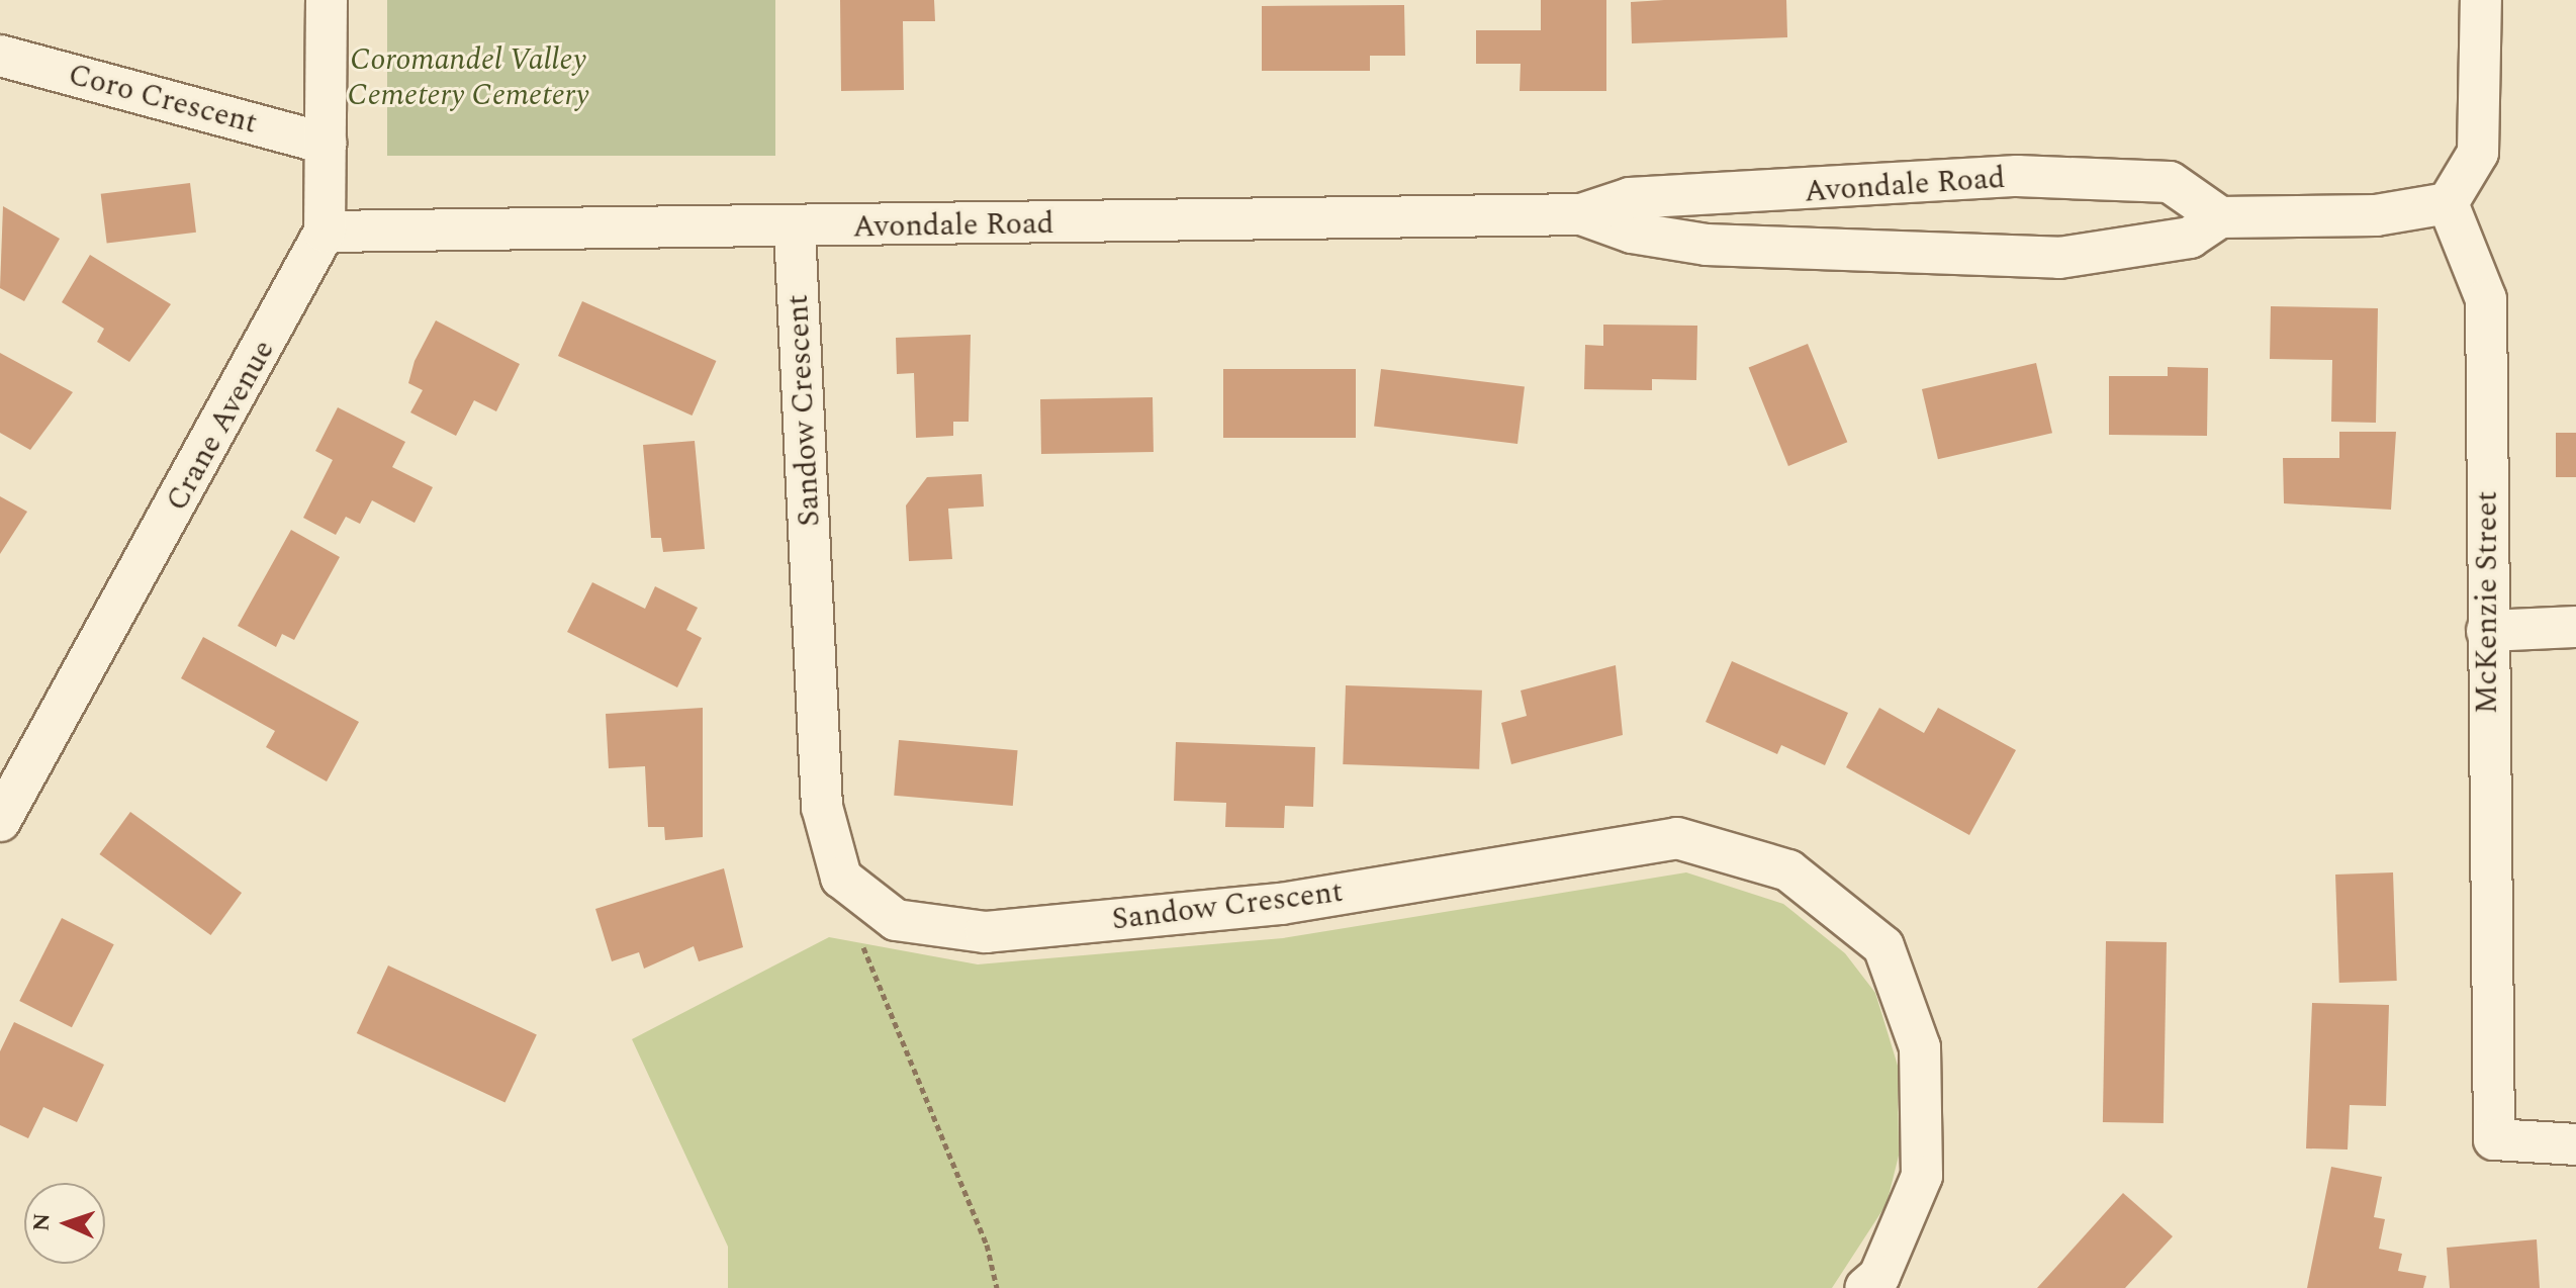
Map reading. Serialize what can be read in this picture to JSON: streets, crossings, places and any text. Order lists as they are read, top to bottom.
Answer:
{
  "streets": {
    "street": [
      "Coro Crescent",
      "Avondale Road",
      "Sandow Crescent",
      "Crane Avenue",
      "McKenzie Street"
    ]
  },
  "crossings": [
    ["Coro Crescent", "Crane Avenue"],
    ["Avondale Road", "Sandow Crescent"],
    ["Avondale Road", "Crane Avenue"]
  ],
  "parks": ["Coromandel Valley Cemetery Cemetery"],
  "north": "left"
}
